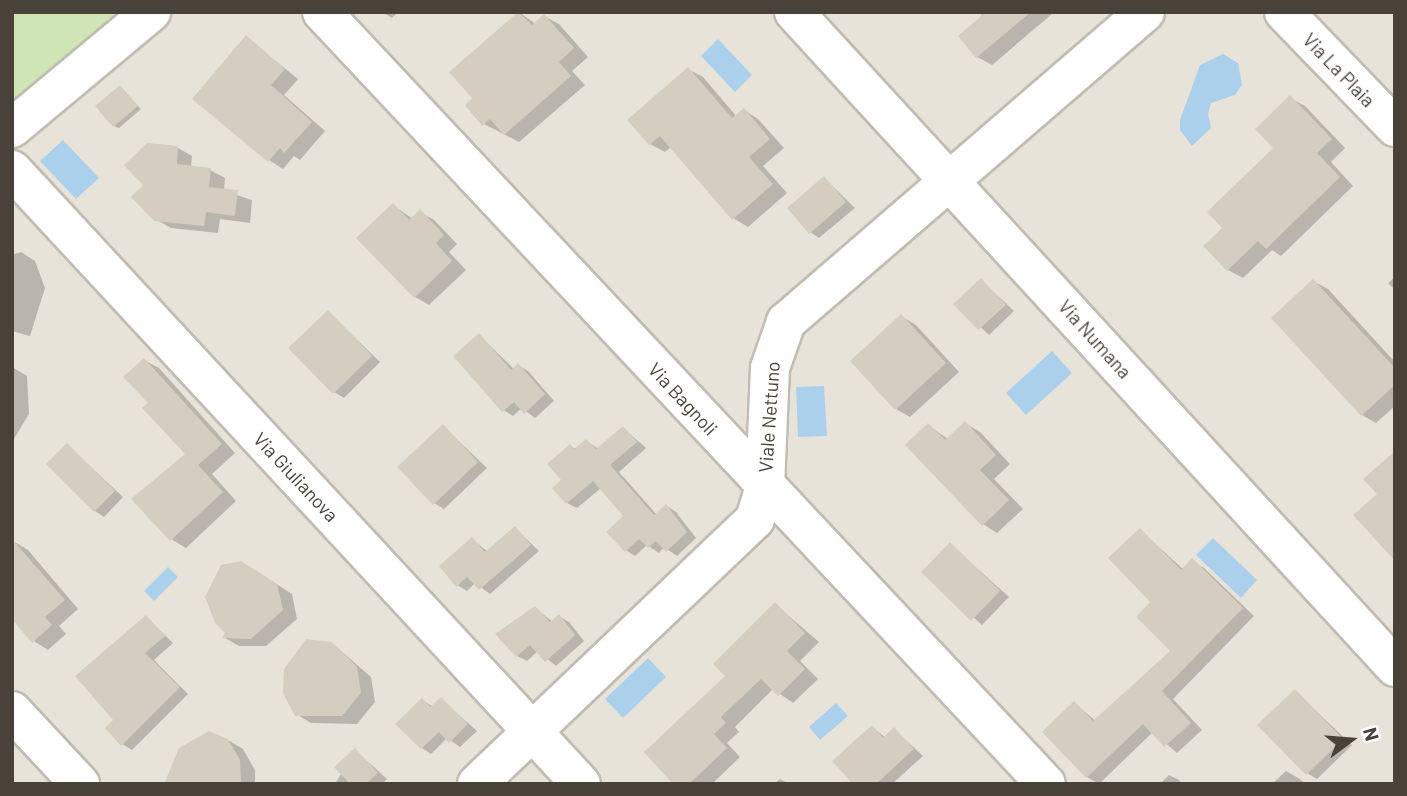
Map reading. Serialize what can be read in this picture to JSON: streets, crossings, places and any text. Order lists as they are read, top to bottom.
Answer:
{
  "streets": {
    "street": [
      "Via La Plaia",
      "Via Numana",
      "Via Bagnoli",
      "Viale Nettuno",
      "Via Giulianova"
    ]
  },
  "crossings": [
    ["Via Numana", "Viale Nettuno"],
    ["Via Bagnoli", "Viale Nettuno"],
    ["Viale Nettuno", "Via Giulianova"]
  ],
  "north": "right"
}
